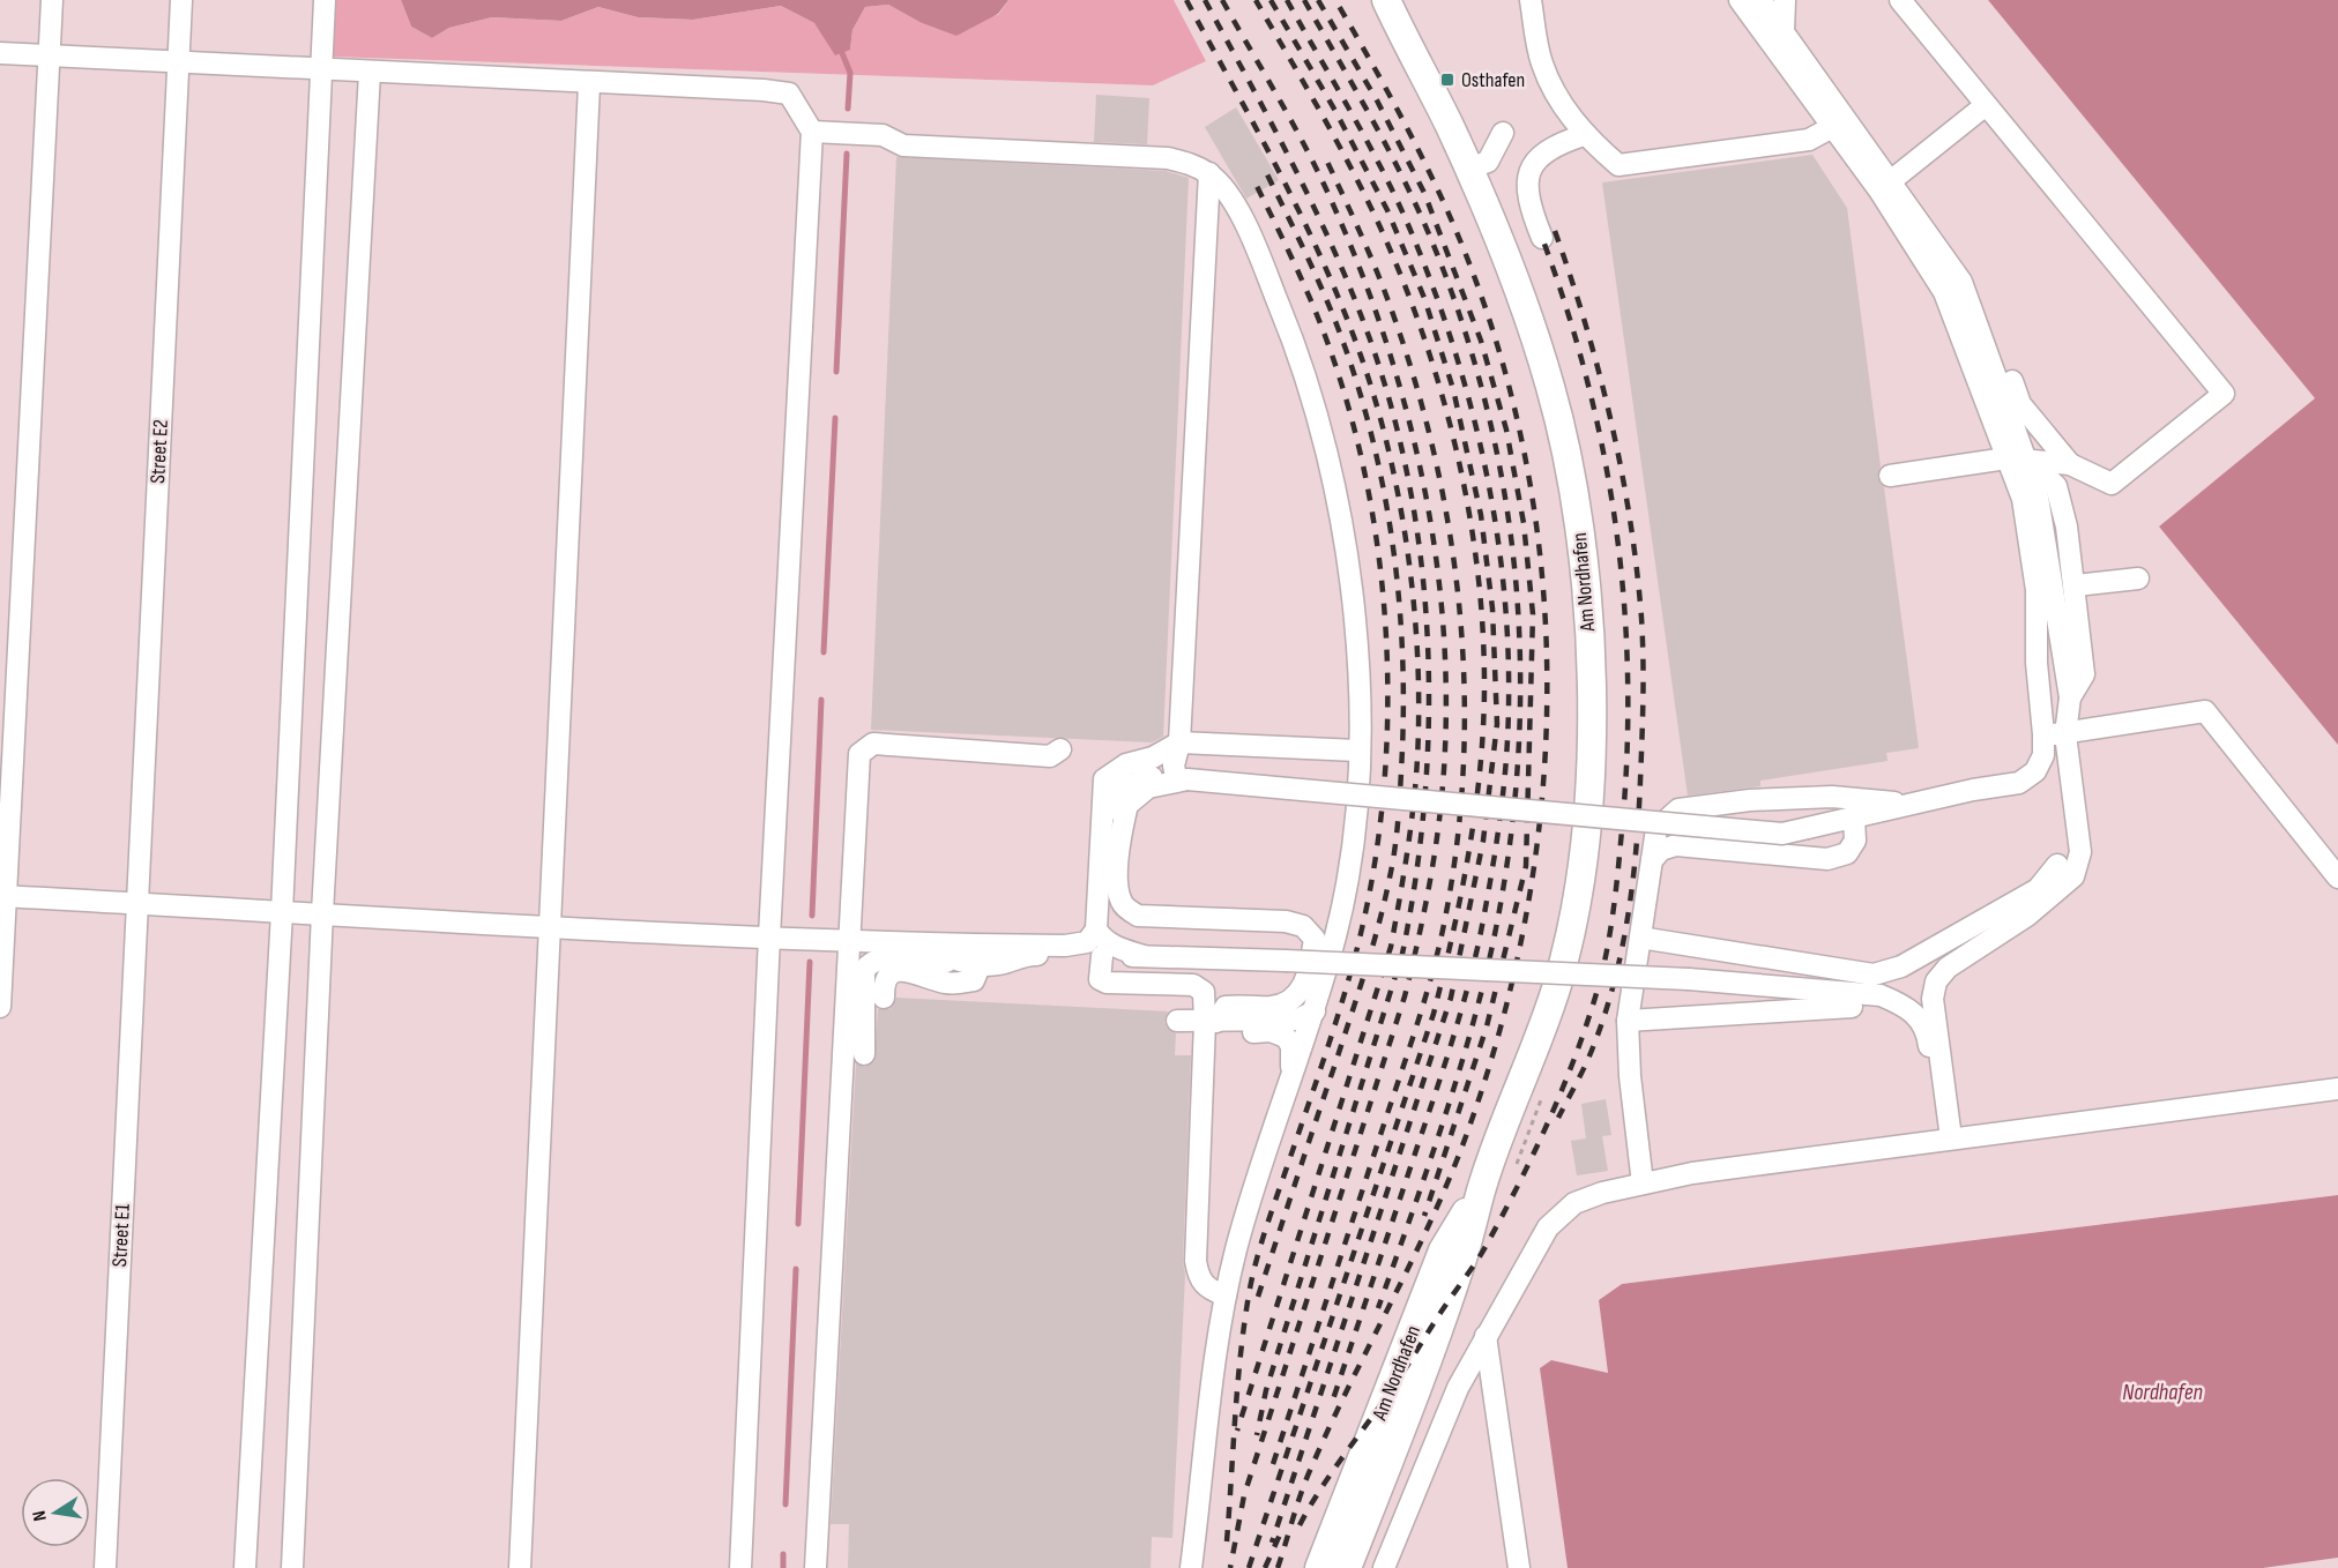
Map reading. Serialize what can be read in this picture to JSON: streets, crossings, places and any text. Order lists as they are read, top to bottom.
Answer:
{
  "streets": {
    "main road": ["Am Nordhafen"],
    "lane": ["Street E2", "Street E1"]
  },
  "crossings": [
    ["Street E2", "Street E1"]
  ],
  "water": ["Nordhafen"],
  "places": {
    "transit": ["Osthafen"]
  },
  "north": "left"
}
